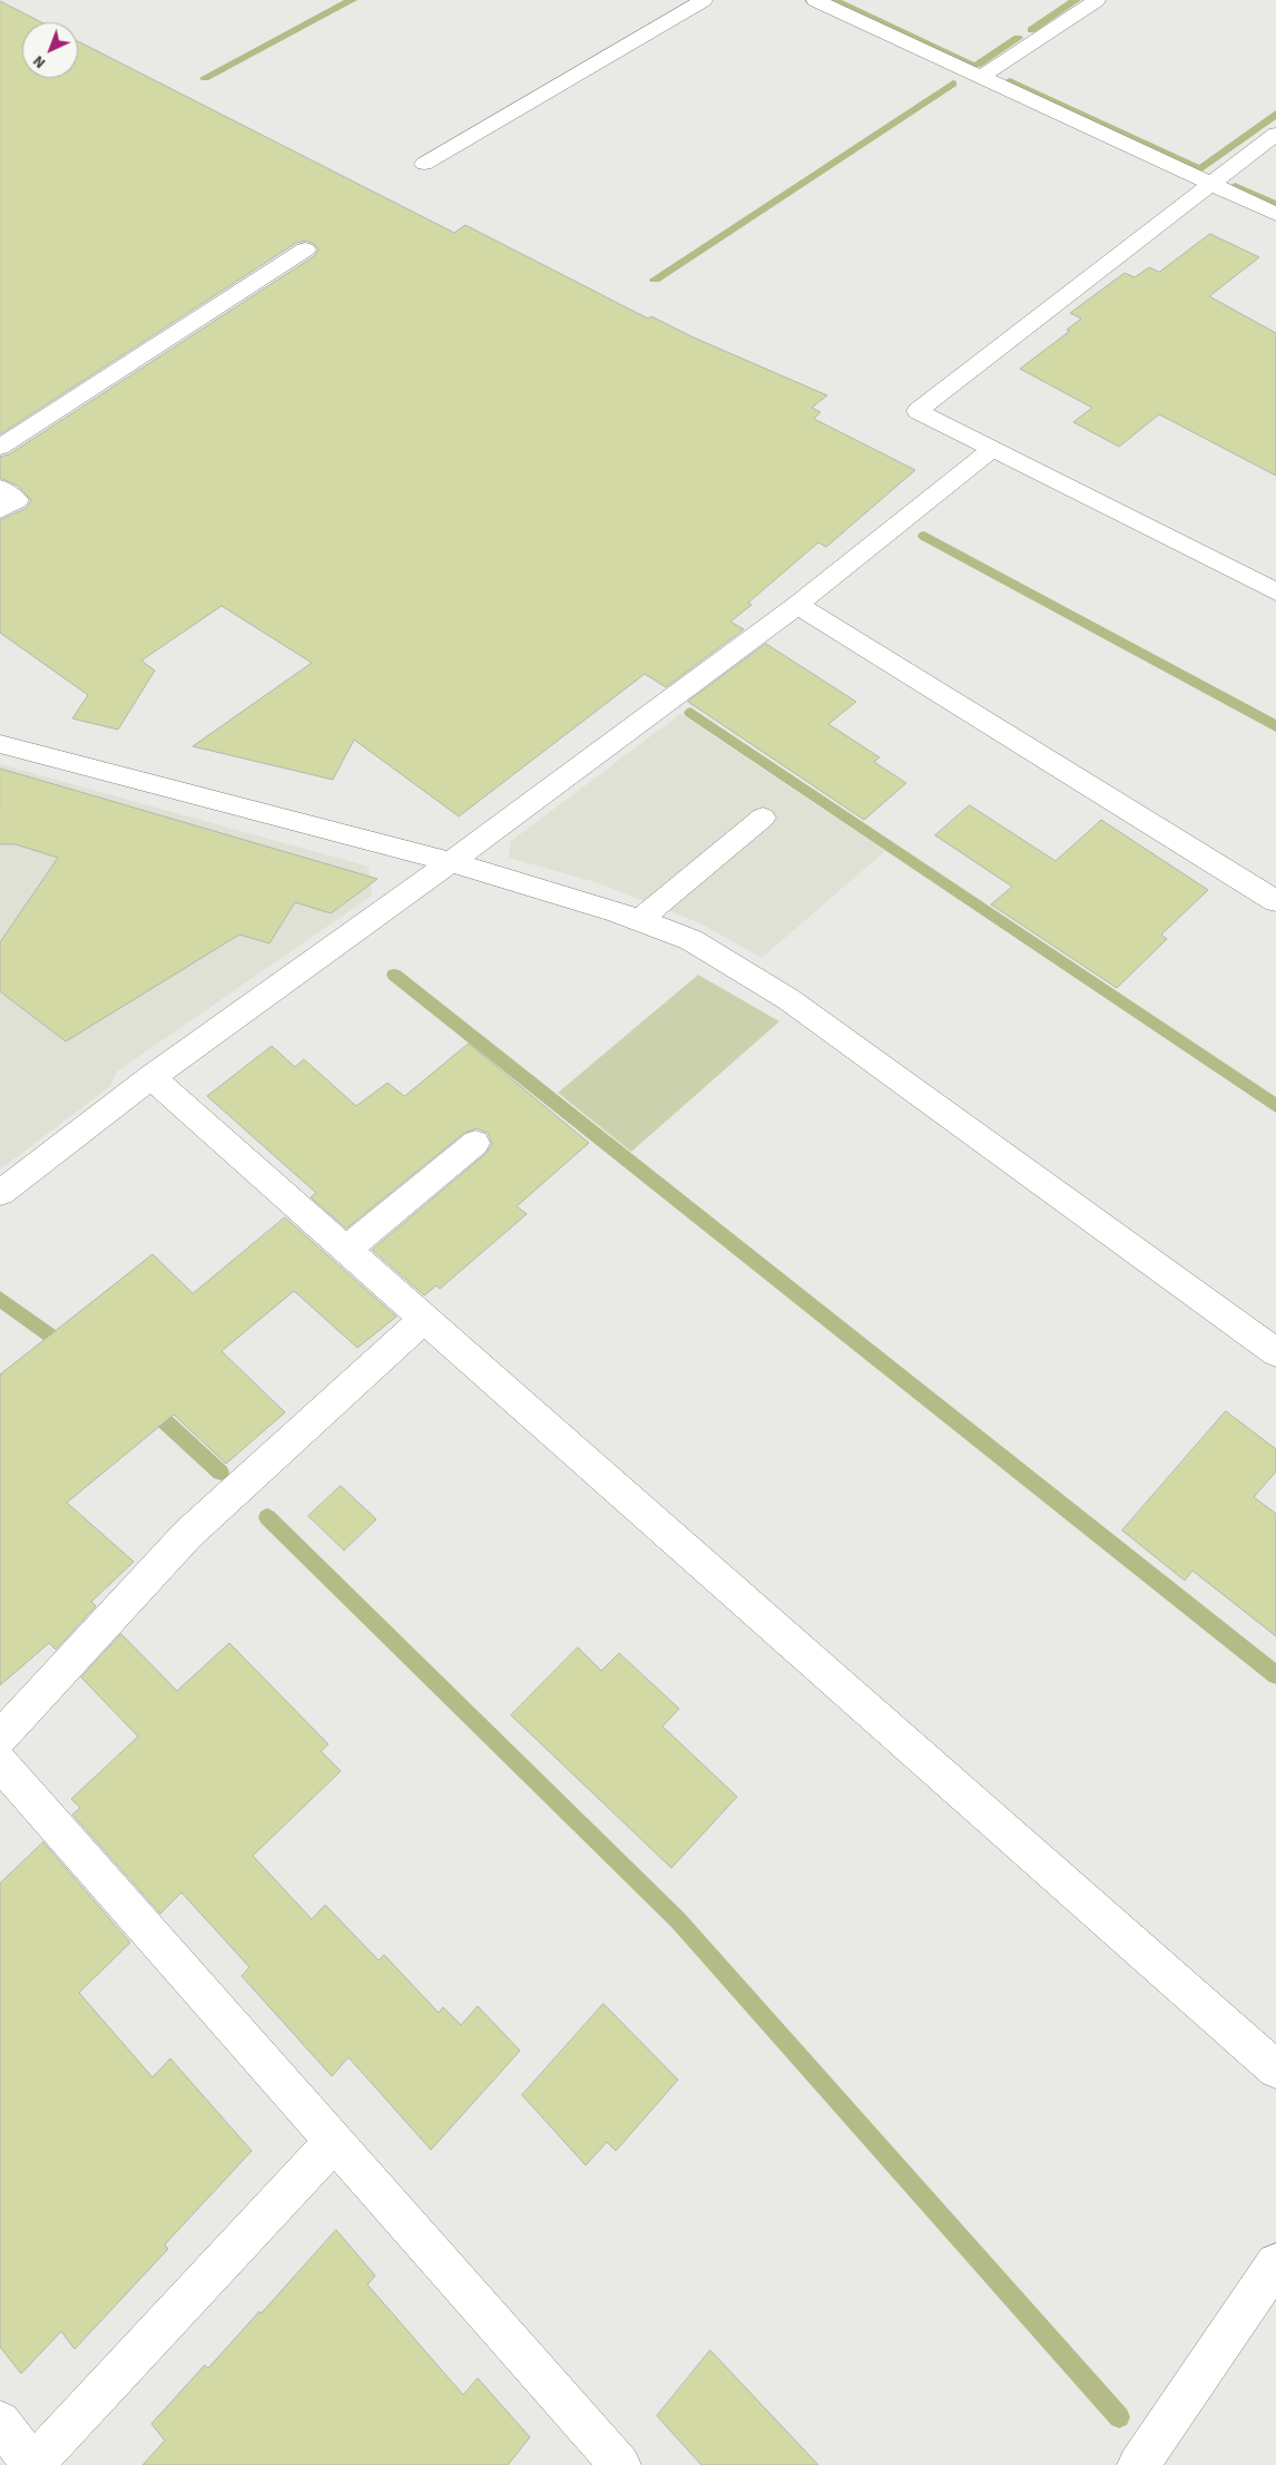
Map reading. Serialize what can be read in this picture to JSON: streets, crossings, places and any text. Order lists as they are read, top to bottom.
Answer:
{
  "north": "bottom left"
}
